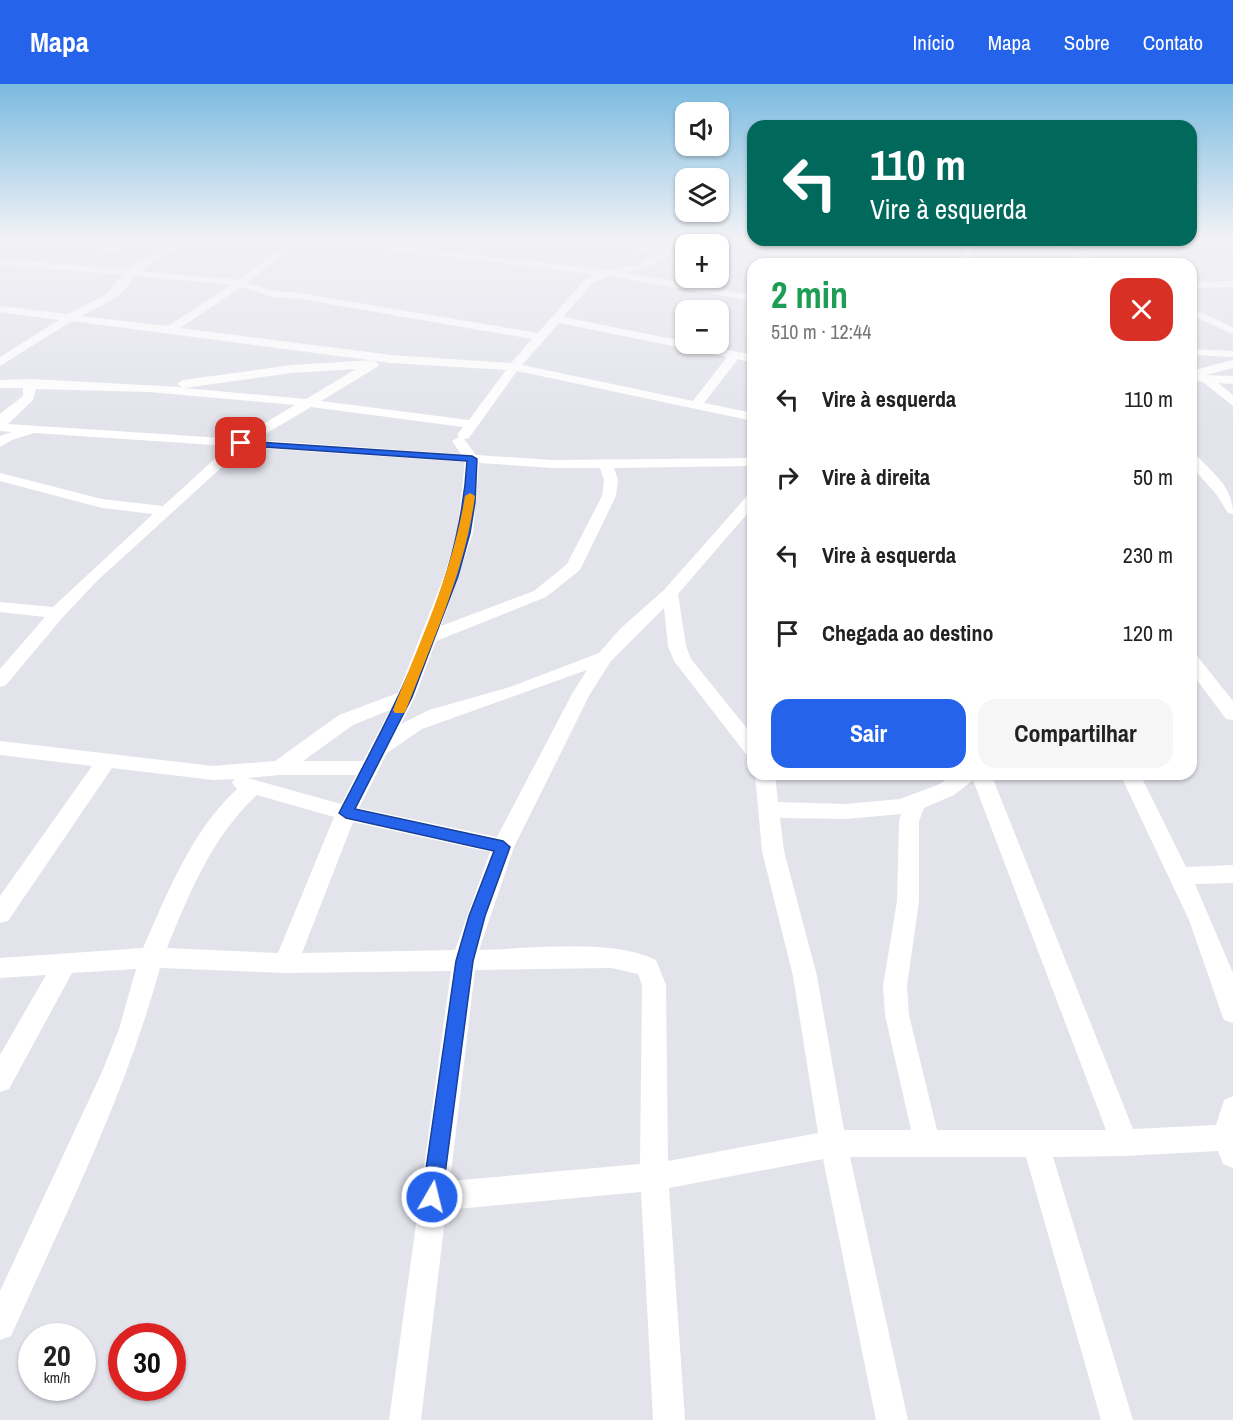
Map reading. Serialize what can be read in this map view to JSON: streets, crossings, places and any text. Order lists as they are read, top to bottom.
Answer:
{
  "page": {
    "header": "Mapa",
    "nav": [
      "Início",
      "Mapa",
      "Sobre",
      "Contato"
    ],
    "map_buttons": ["+", "−"],
    "turn": ["110 m", "Vire à esquerda"],
    "heading": ["2 min", "510 m · 12:44"],
    "list": [
      {
        "name": "Vire à esquerda",
        "value": "110 m"
      },
      {
        "name": "Vire à direita",
        "value": "50 m"
      },
      {
        "name": "Vire à esquerda",
        "value": "230 m"
      },
      {
        "name": "Chegada ao destino",
        "value": "120 m"
      }
    ],
    "buttons": ["Sair", "Compartilhar"],
    "speed": "20 km/h",
    "limit": "30"
  }
}
